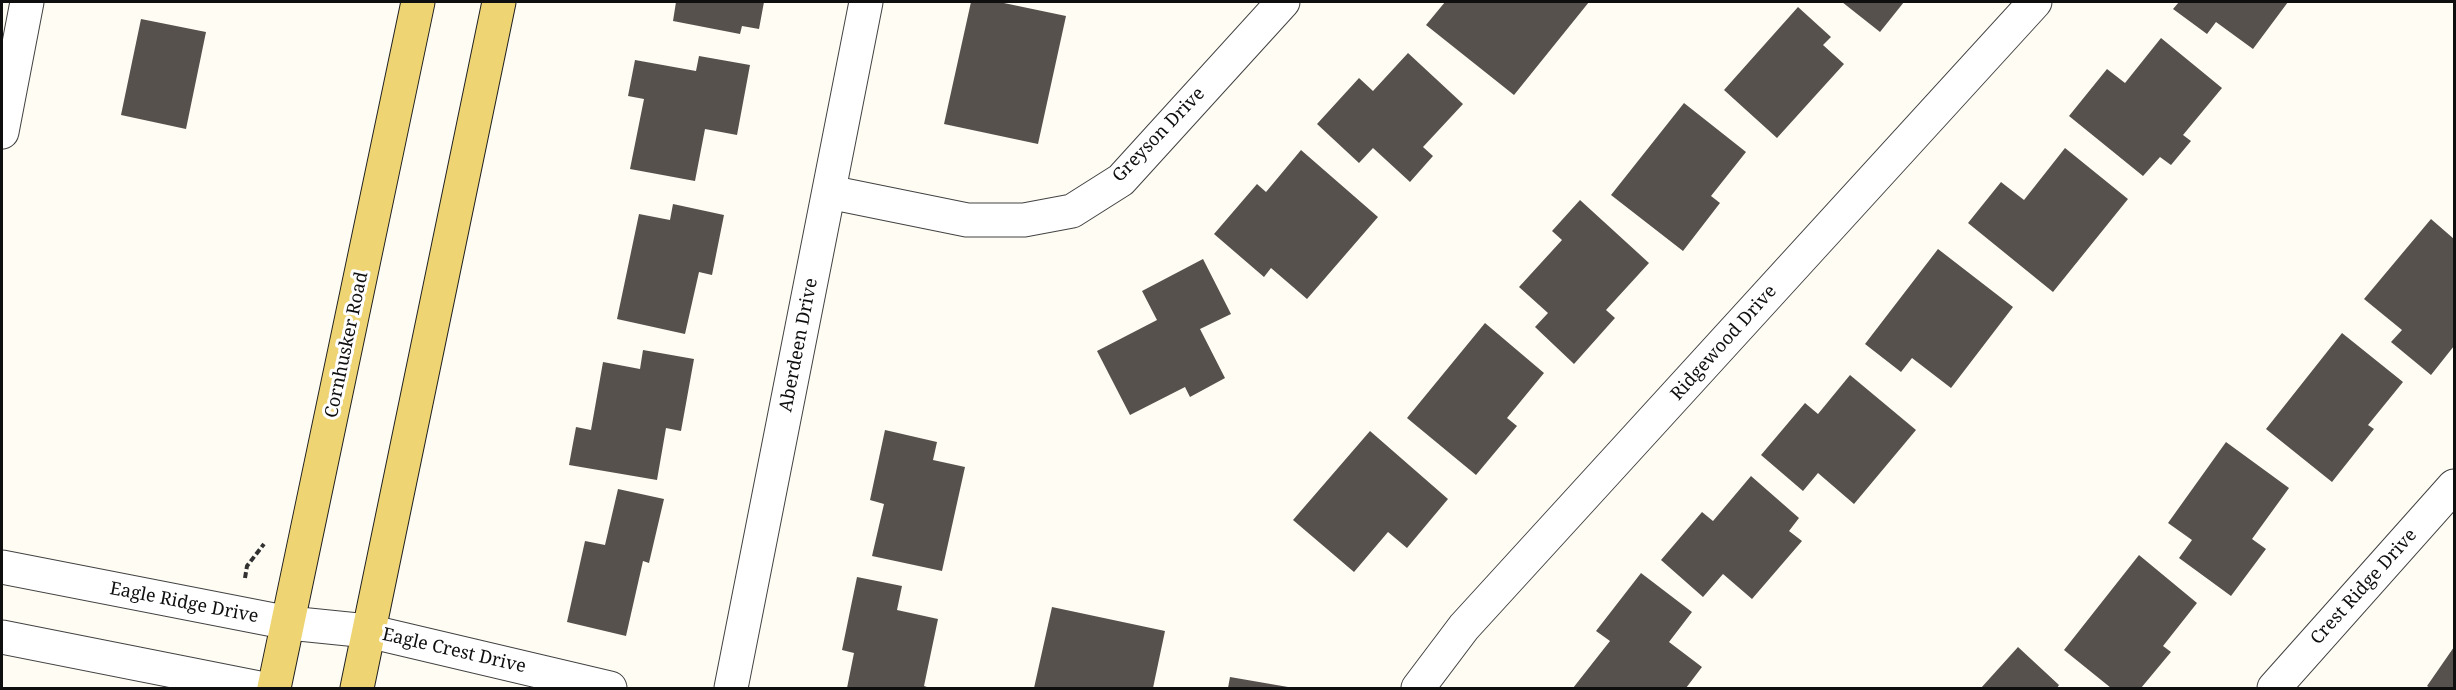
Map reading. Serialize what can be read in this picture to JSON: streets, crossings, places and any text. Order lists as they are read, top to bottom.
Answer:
{
  "streets": {
    "main road": ["Cornhusker Road"],
    "street": [
      "Greyson Drive",
      "Ridgewood Drive",
      "Aberdeen Drive",
      "Crest Ridge Drive",
      "Eagle Ridge Drive",
      "Eagle Crest Drive"
    ]
  },
  "crossings": [
    ["Greyson Drive", "Aberdeen Drive"],
    ["Cornhusker Road", "Eagle Ridge Drive"],
    ["Eagle Ridge Drive", "Eagle Crest Drive"]
  ]
}
